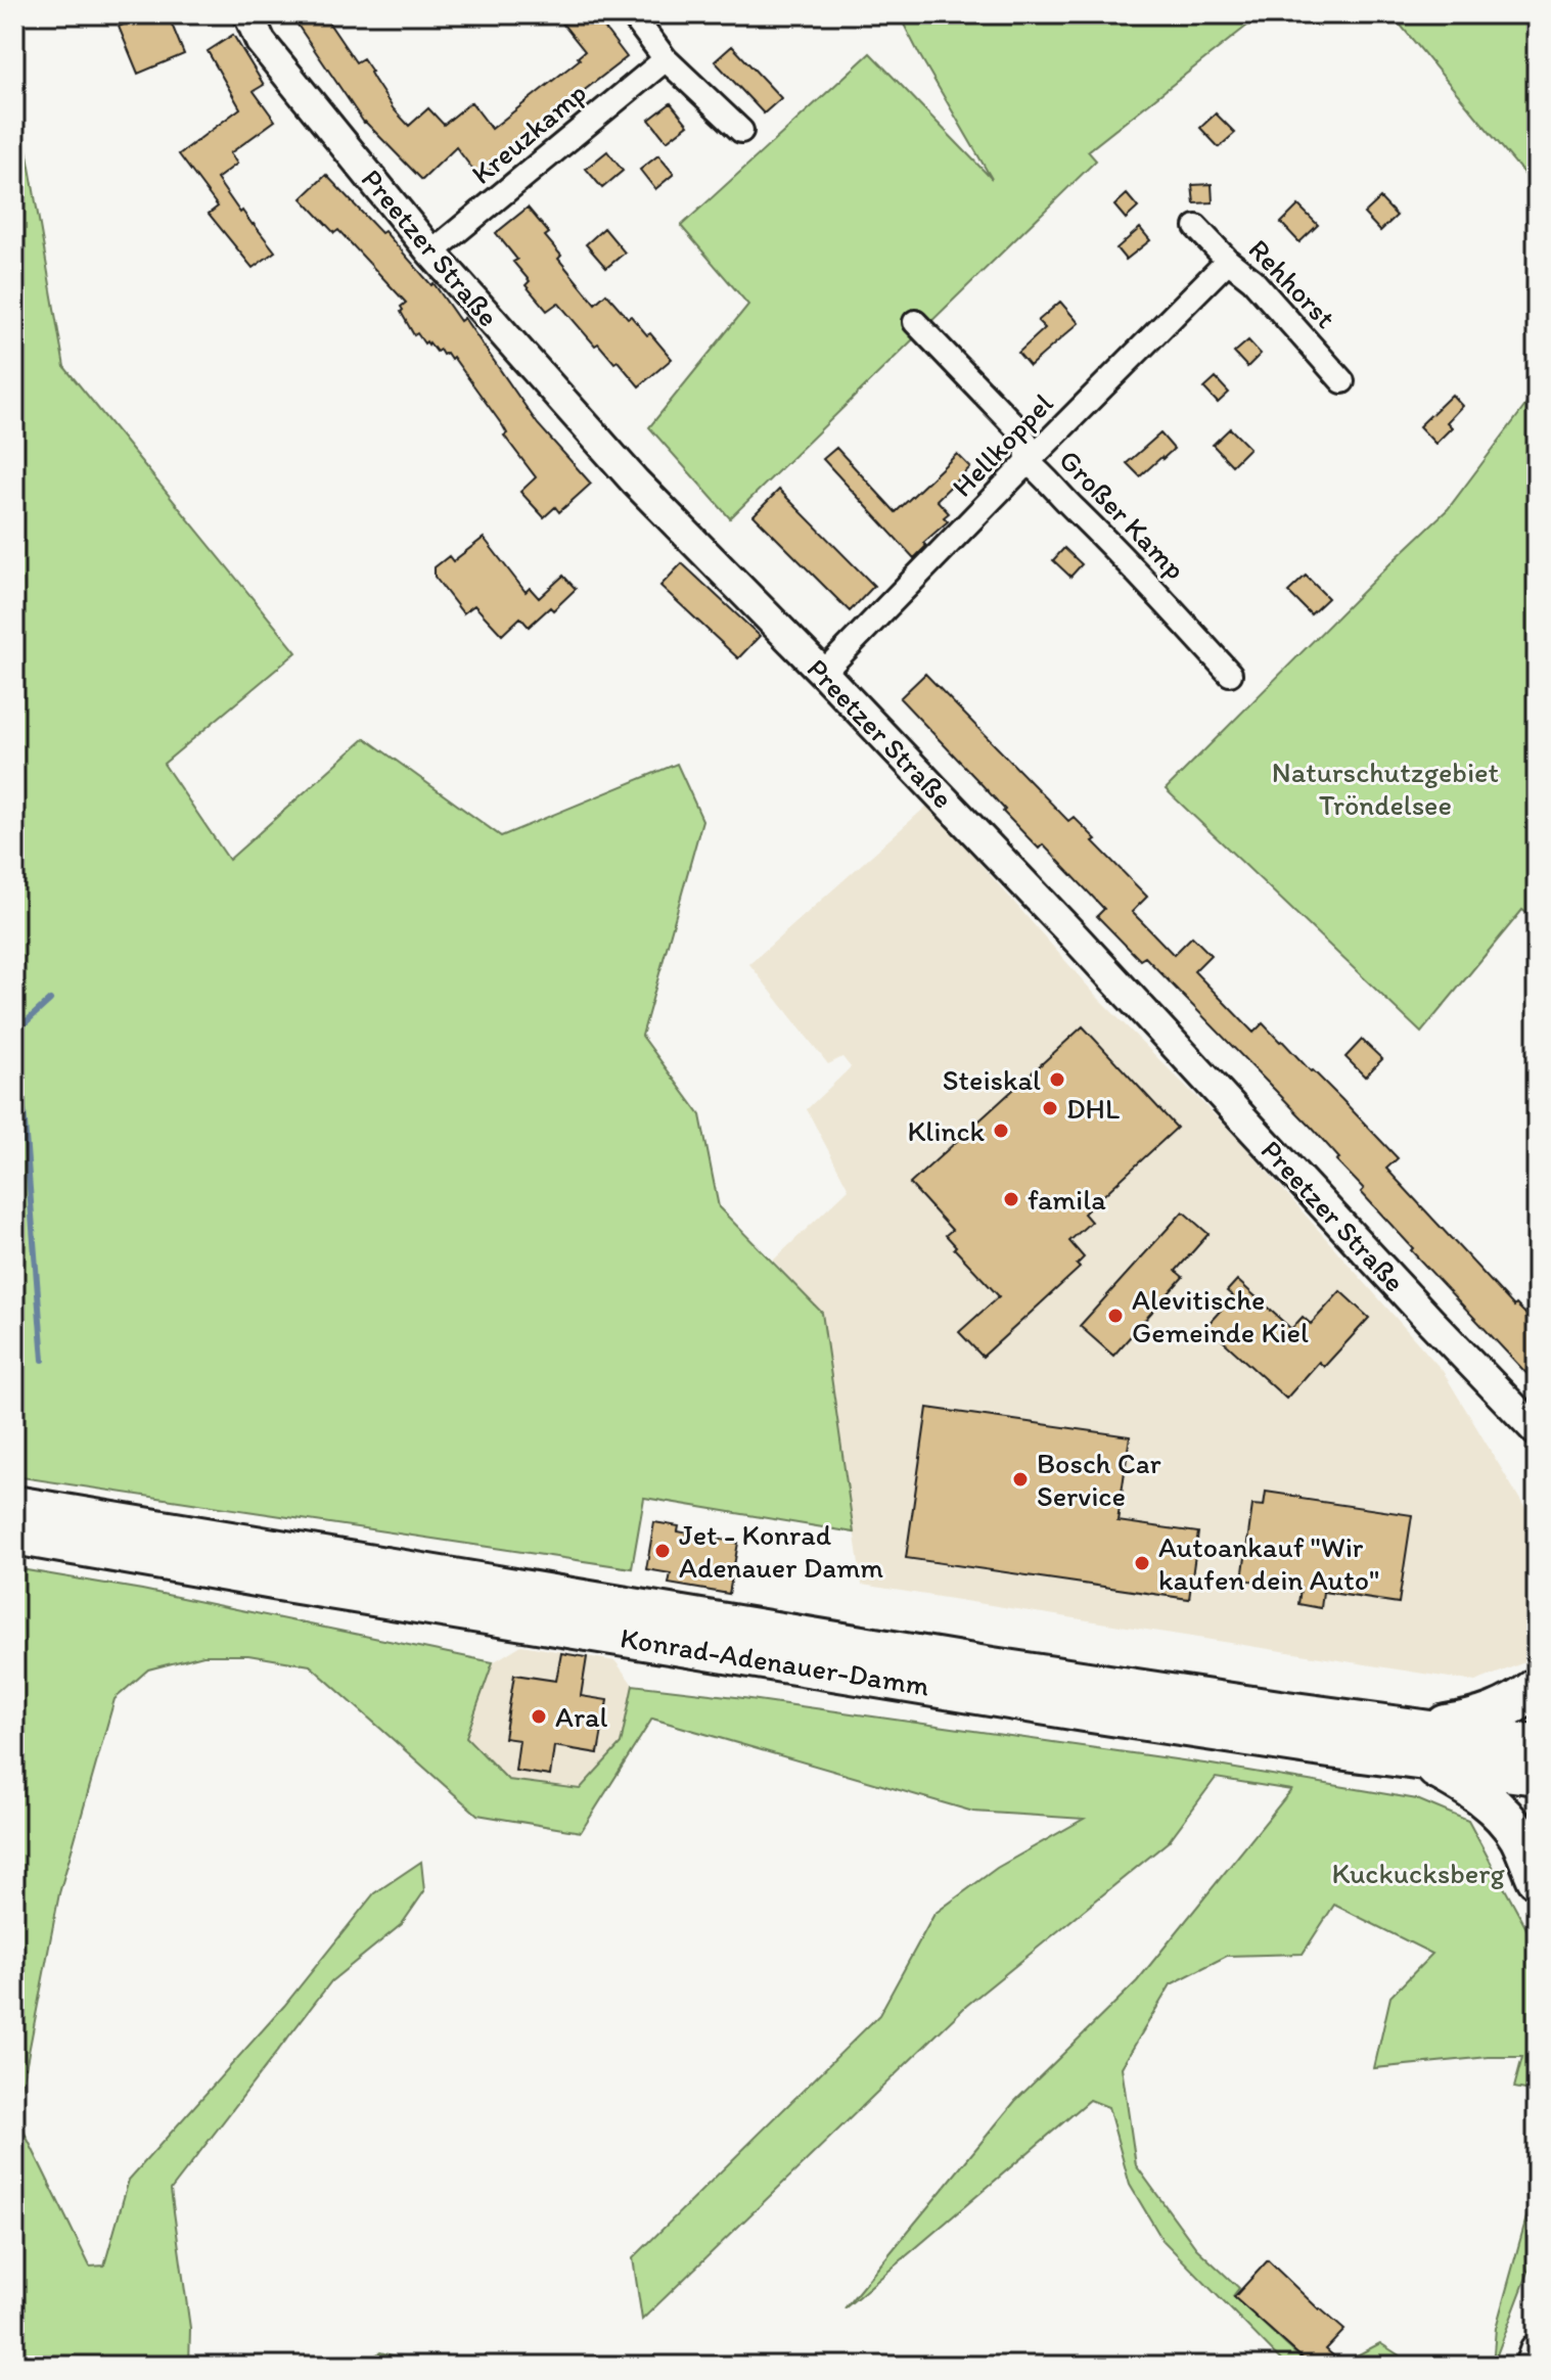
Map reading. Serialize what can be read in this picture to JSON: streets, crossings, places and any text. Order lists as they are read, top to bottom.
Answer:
{
  "streets": {
    "highway": ["Konrad-Adenauer-Damm"],
    "street": [
      "Kreuzkamp",
      "Preetzer Straße",
      "Rehhorst",
      "Hellkoppel",
      "Großer Kamp"
    ]
  },
  "crossings": [
    ["Kreuzkamp", "Preetzer Straße"],
    ["Preetzer Straße", "Hellkoppel"],
    ["Rehhorst", "Hellkoppel"],
    ["Hellkoppel", "Großer Kamp"]
  ],
  "parks": ["Naturschutzgebiet Tröndelsee", "Kuckucksberg"],
  "places": [
    "Steiskal",
    "DHL",
    "Klinck",
    "famila",
    "Alevitische Gemeinde Kiel",
    "Bosch Car Service",
    "Jet - Konrad Adenauer Damm",
    "Autoankauf \"Wir kaufen dein Auto\"",
    "Aral"
  ]
}
